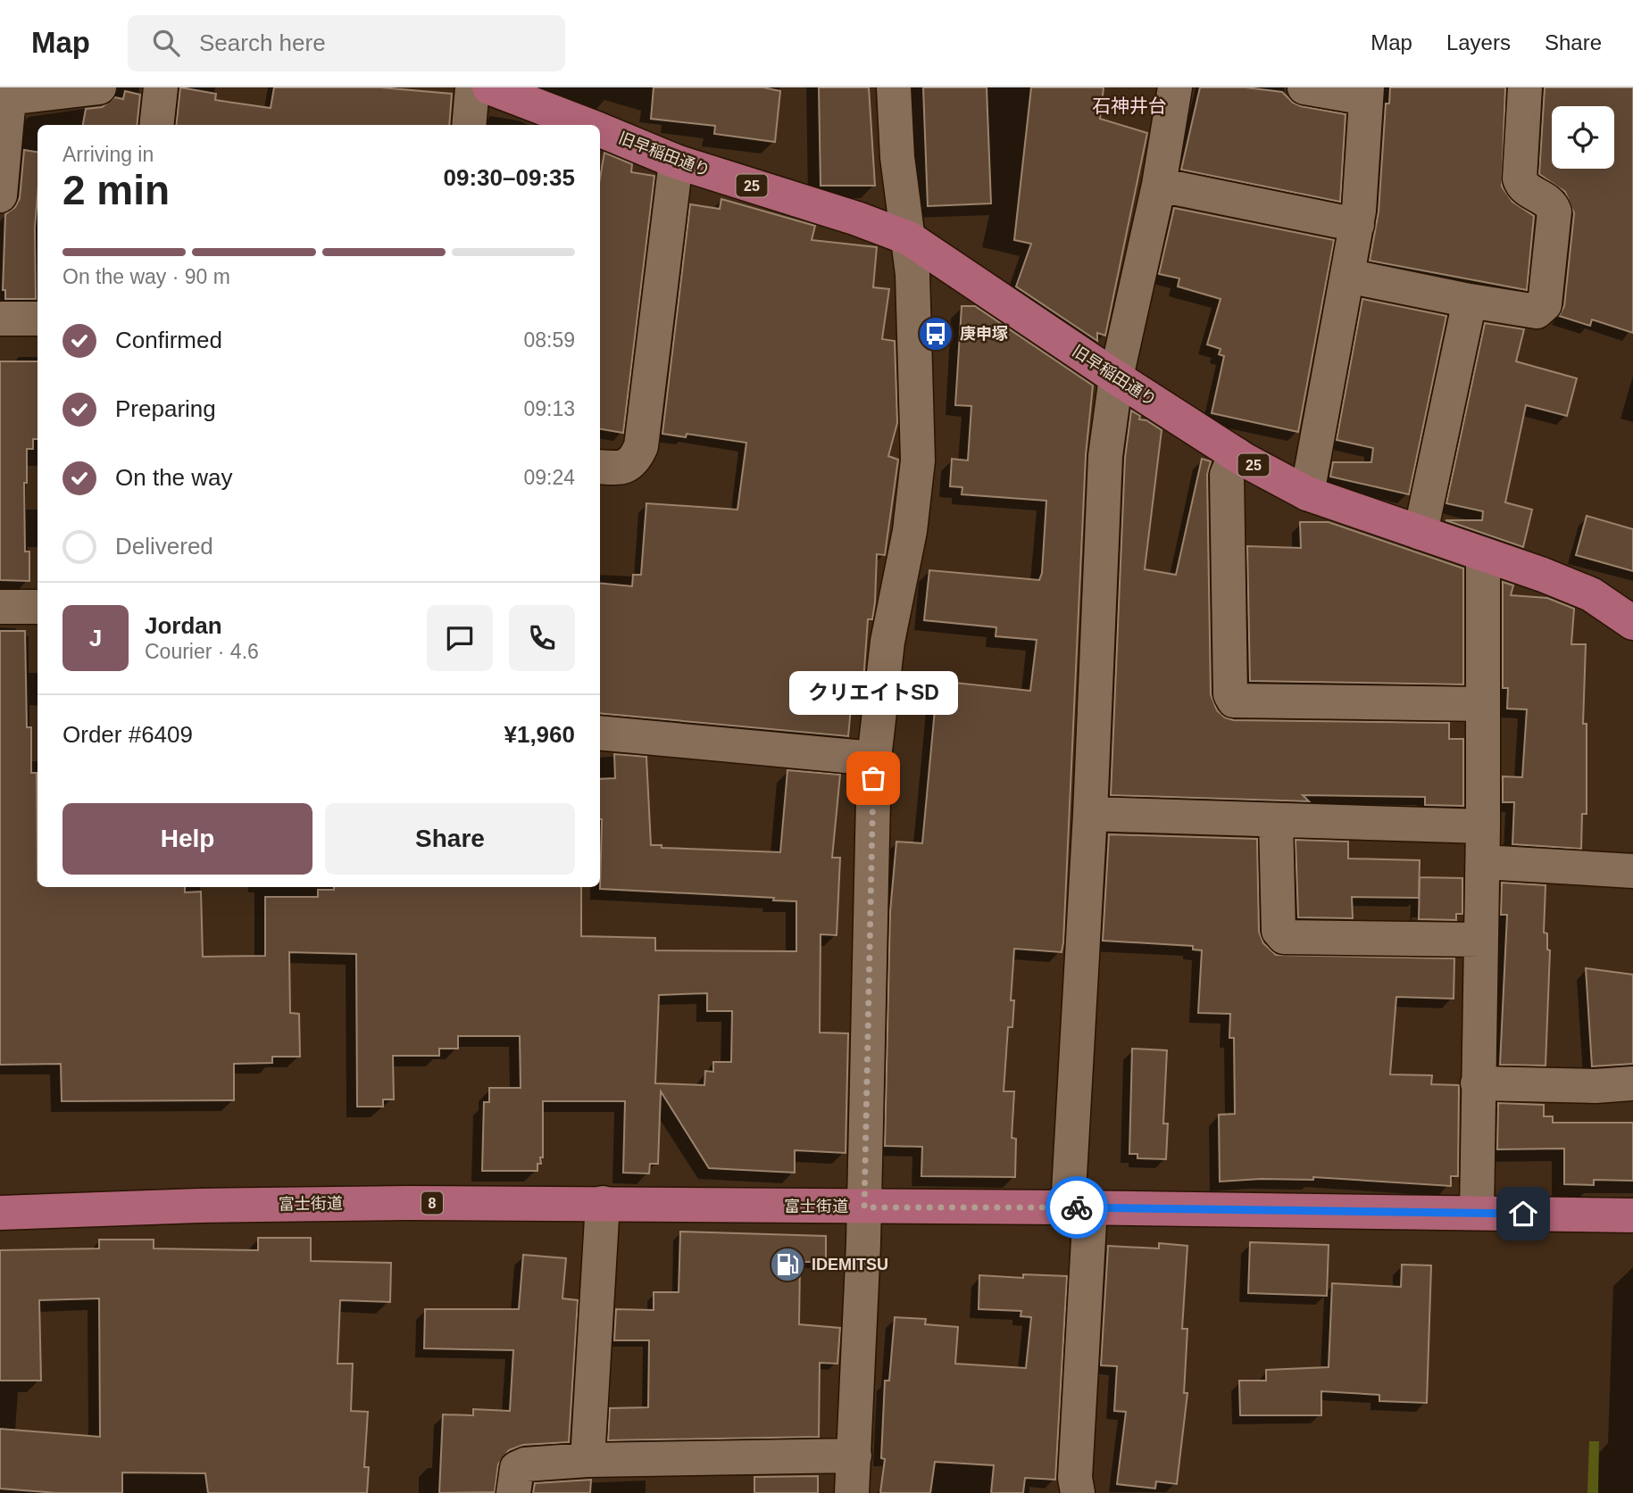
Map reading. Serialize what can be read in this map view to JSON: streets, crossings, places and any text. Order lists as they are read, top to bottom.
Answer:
{
  "streets": {
    "main road": [
      "旧早稲田通り",
      "25",
      "8",
      "富士街道"
    ]
  },
  "districts": ["石神井台"],
  "places": {
    "bus stop": ["庚申塚"],
    "other": ["クリエイトSD"],
    "fuel station": ["IDEMITSU"]
  },
  "page": {
    "header": "Map",
    "search": "Search here",
    "nav": ["Map", "Layers", "Share"],
    "heading": ["2 min", "Arriving in", "09:30–09:35"],
    "panel": [
      "Jordan",
      "Courier · 4.6",
      "Order #6409",
      "¥1,960"
    ],
    "bar": "On the way · 90 m",
    "list": [
      ["Confirmed", "08:59"],
      ["Preparing", "09:13"],
      ["On the way", "09:24"],
      "Delivered"
    ],
    "round": "J",
    "bubble": "クリエイトSD",
    "buttons": ["Help", "Share"]
  }
}
